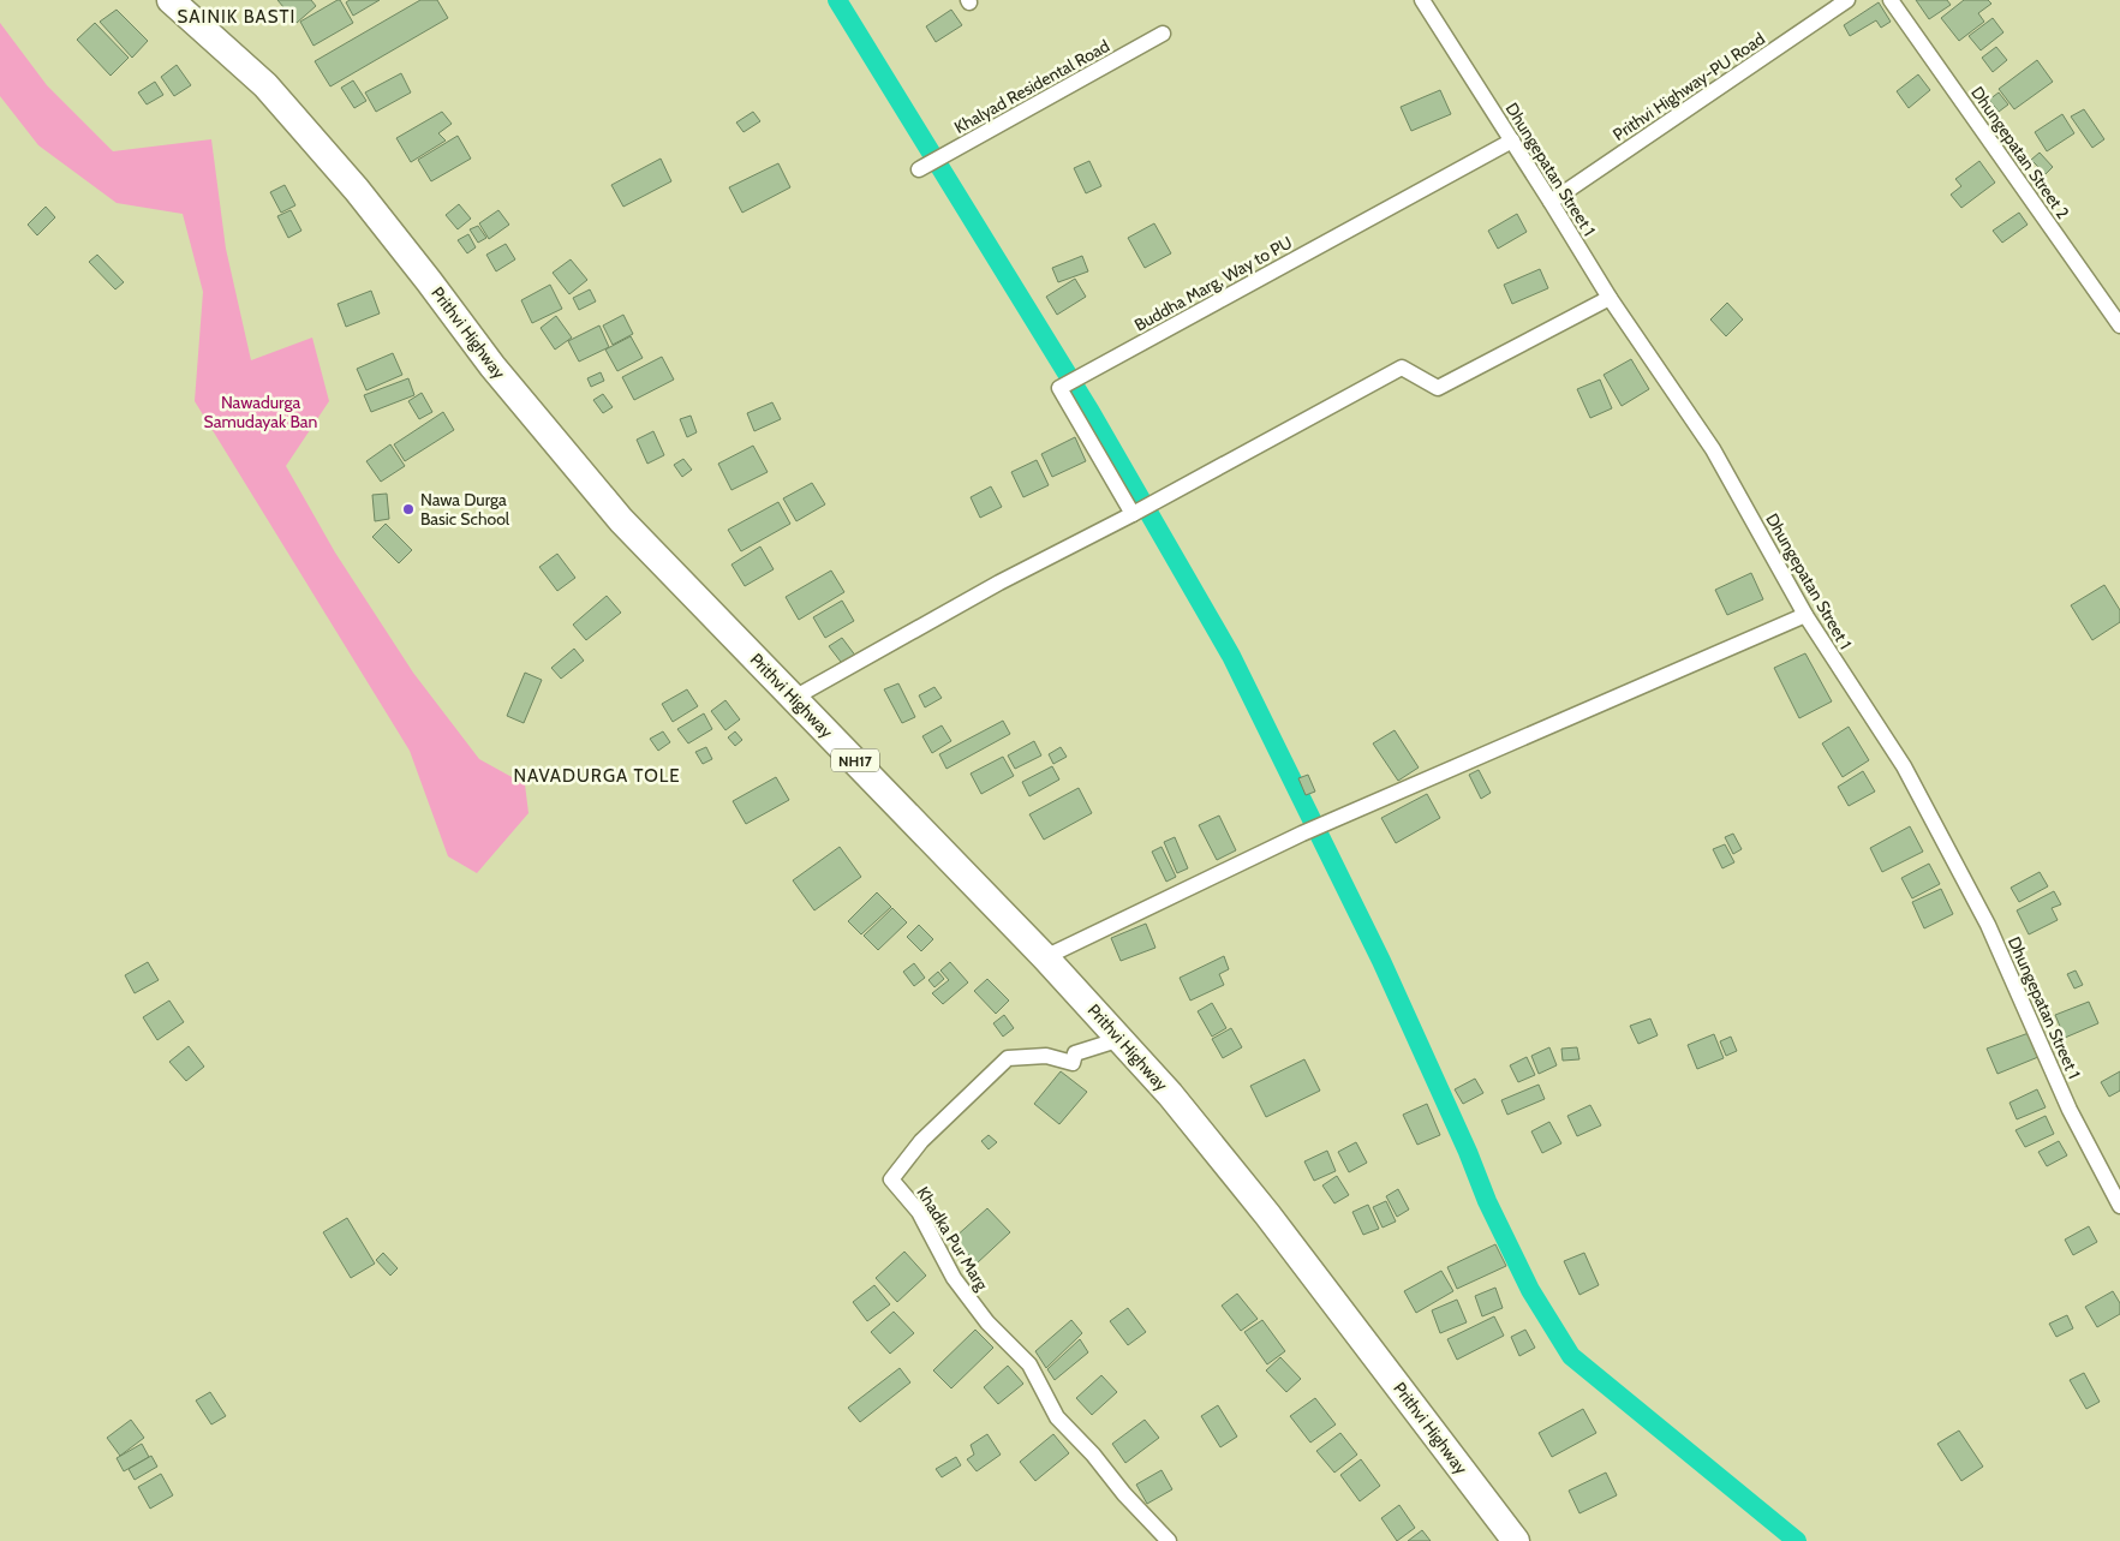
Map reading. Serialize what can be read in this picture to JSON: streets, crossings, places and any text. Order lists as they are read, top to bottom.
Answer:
{
  "streets": {
    "highway": ["Prithvi Highway", "NH17"],
    "street": [
      "Khalyad Residental Road",
      "Prithvi Highway-PU Road",
      "Dhungepatan Street 2",
      "Dhungepatan Street 1",
      "Buddha Marg, Way to PU",
      "Khadka Pur Marg"
    ]
  },
  "crossings": [
    ["Prithvi Highway-PU Road", "Dhungepatan Street 1"],
    ["Dhungepatan Street 1", "Buddha Marg, Way to PU"],
    ["Prithvi Highway", "Khadka Pur Marg"]
  ],
  "districts": ["SAINIK BASTI", "NAVADURGA TOLE"],
  "parks": ["Nawadurga Samudayak Ban"],
  "places": ["Nawa Durga Basic School"]
}
